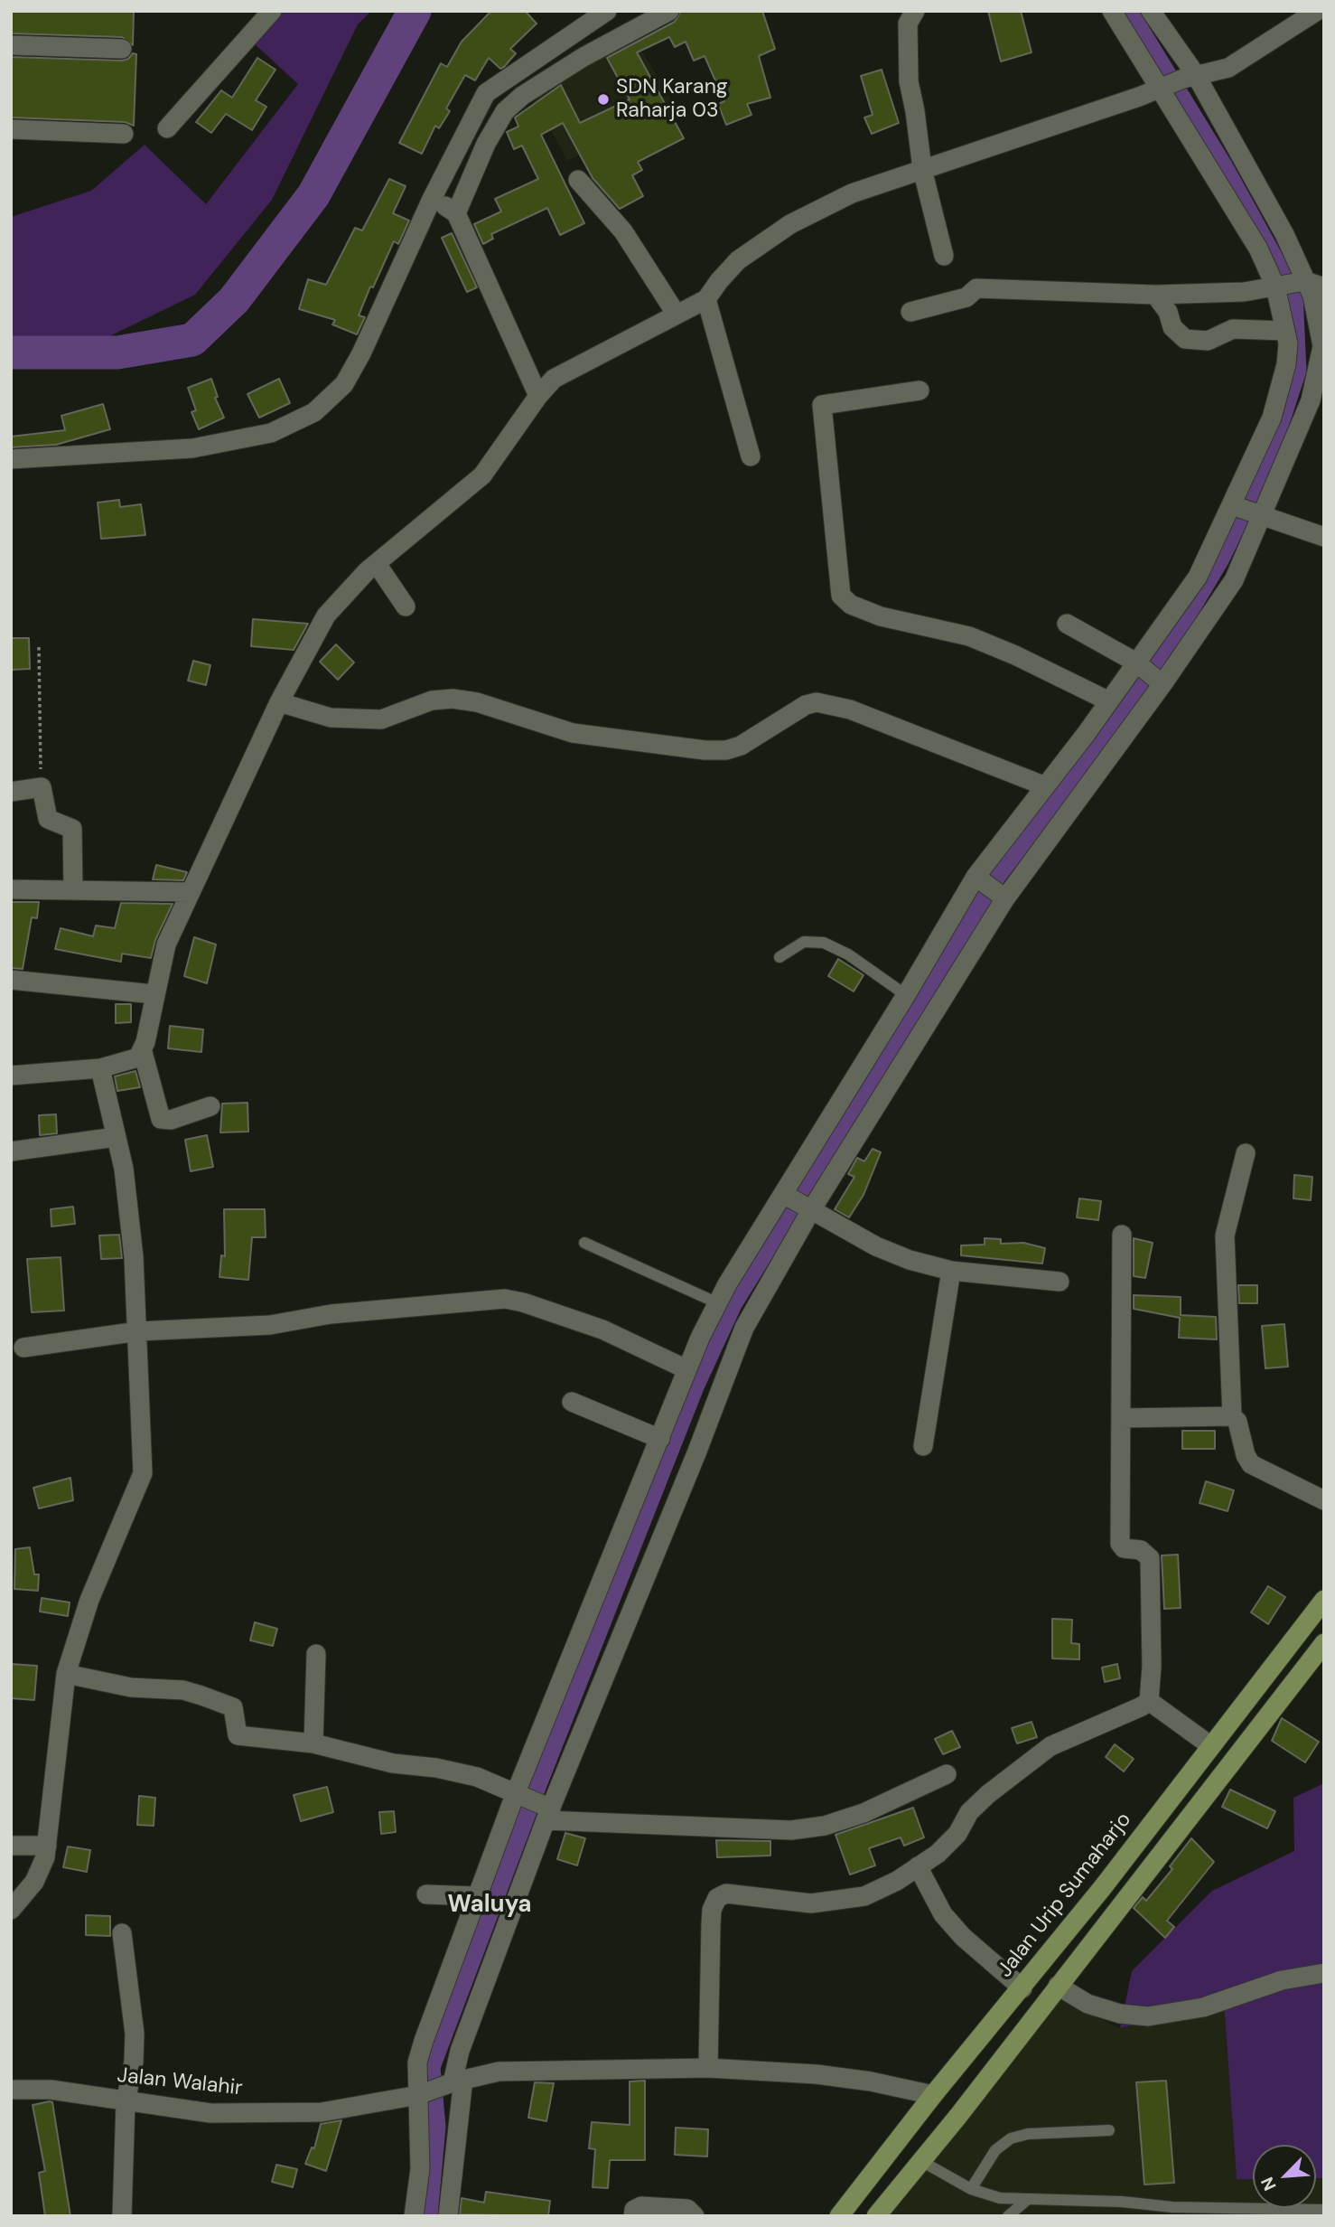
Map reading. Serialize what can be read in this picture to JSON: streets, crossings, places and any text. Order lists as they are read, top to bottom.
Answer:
{
  "streets": {
    "highway": ["Jalan Urip Sumaharjo"],
    "street": ["Jalan Walahir"]
  },
  "crossings": [
    ["Jalan Urip Sumaharjo", "Jalan Walahir"]
  ],
  "districts": ["Waluya"],
  "places": ["SDN Karang Raharja 03"],
  "north": "bottom left"
}
